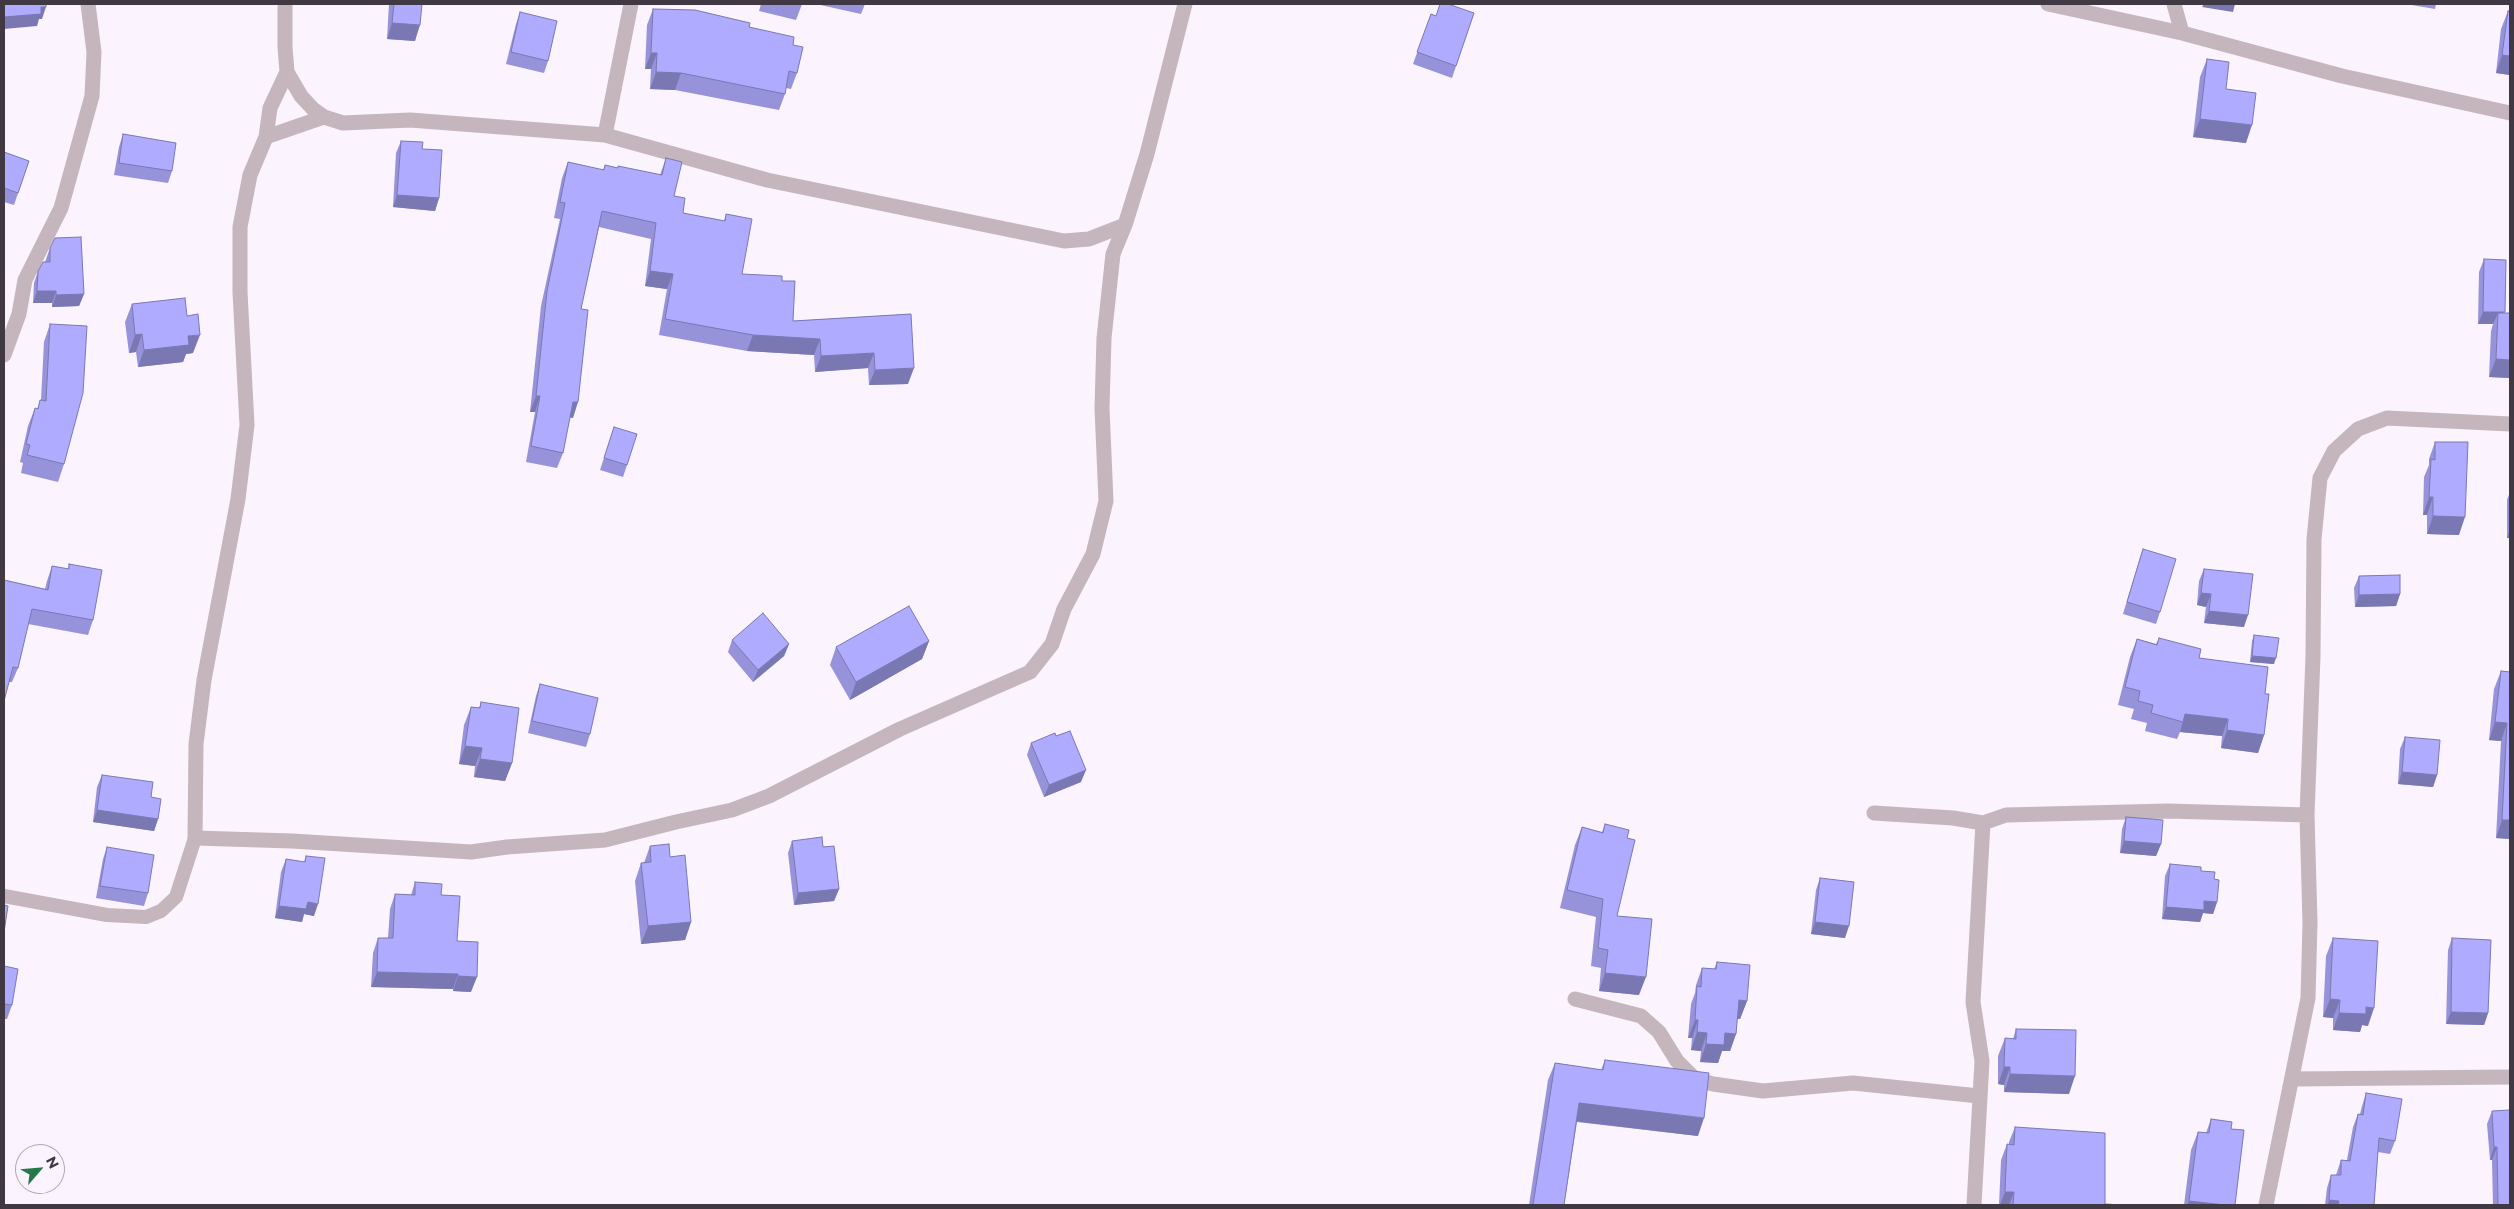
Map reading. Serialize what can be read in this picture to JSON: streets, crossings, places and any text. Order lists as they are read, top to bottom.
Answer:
{
  "north": "top right"
}
